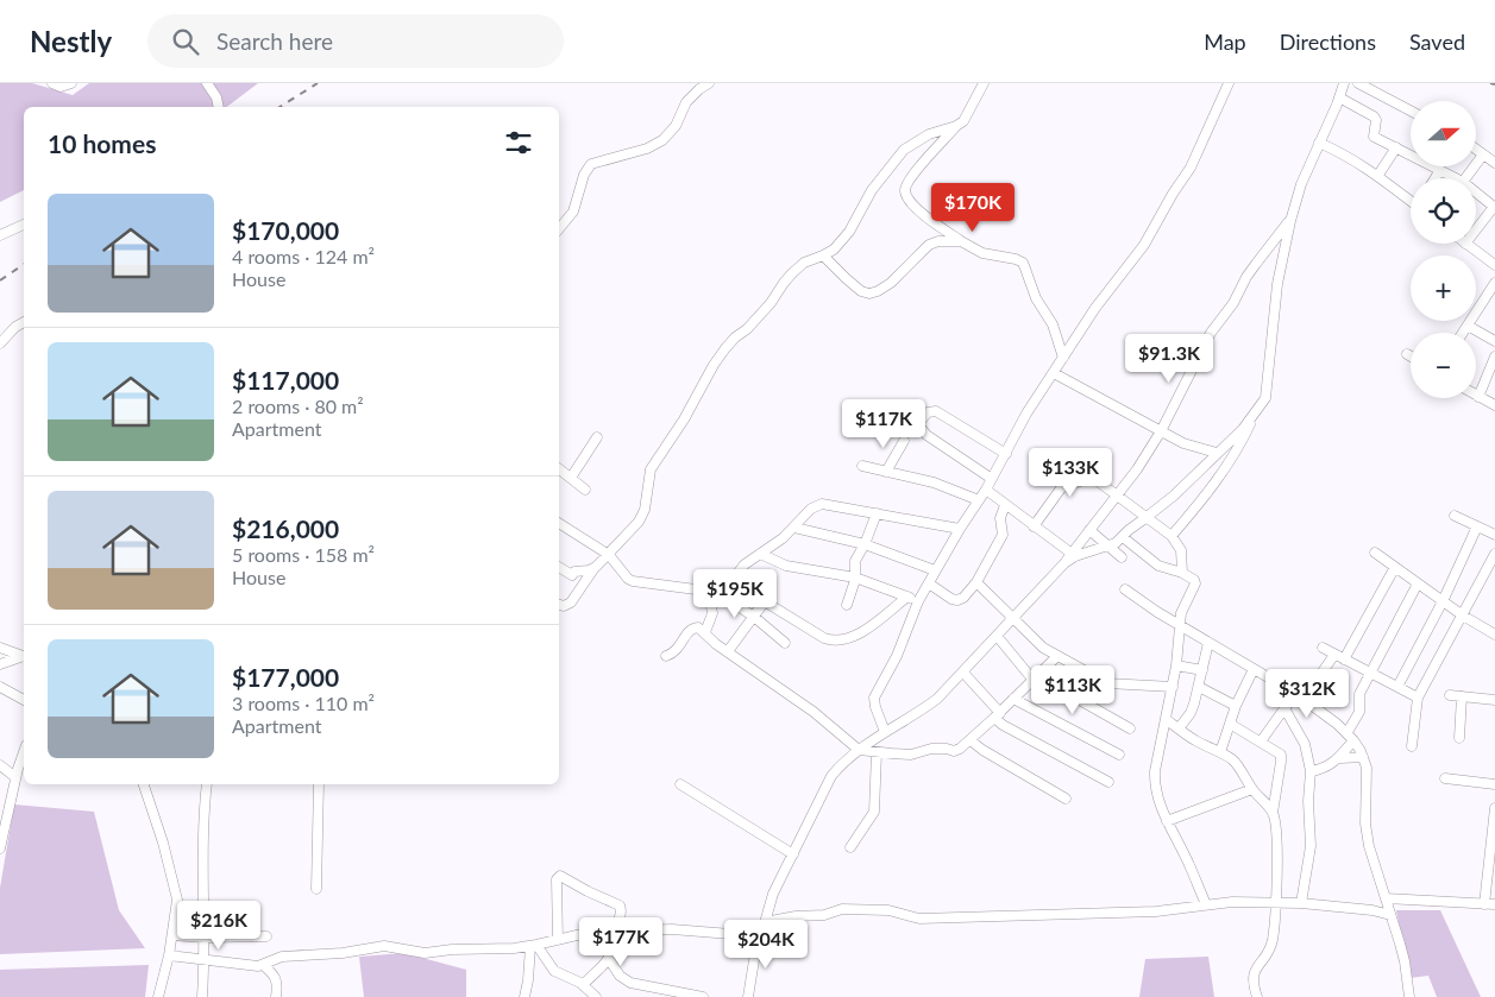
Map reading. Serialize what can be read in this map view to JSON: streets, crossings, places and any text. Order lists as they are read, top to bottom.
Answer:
{
  "north": "right",
  "page": {
    "header": "Nestly",
    "search": "Search here",
    "nav": ["Map", "Directions", "Saved"],
    "map_buttons": ["+", "−"],
    "heading": "10 homes",
    "list": [
      {
        "name": "$170,000",
        "note": "4 rooms · 124 m² · House"
      },
      {
        "name": "$117,000",
        "note": "2 rooms · 80 m² · Apartment"
      },
      {
        "name": "$216,000",
        "note": "5 rooms · 158 m² · House"
      },
      {
        "name": "$177,000",
        "note": "3 rooms · 110 m² · Apartment"
      }
    ],
    "price": [
      "$170K",
      "$91.3K",
      "$117K",
      "$133K",
      "$195K",
      "$113K",
      "$312K",
      "$216K",
      "$177K",
      "$204K"
    ]
  }
}
